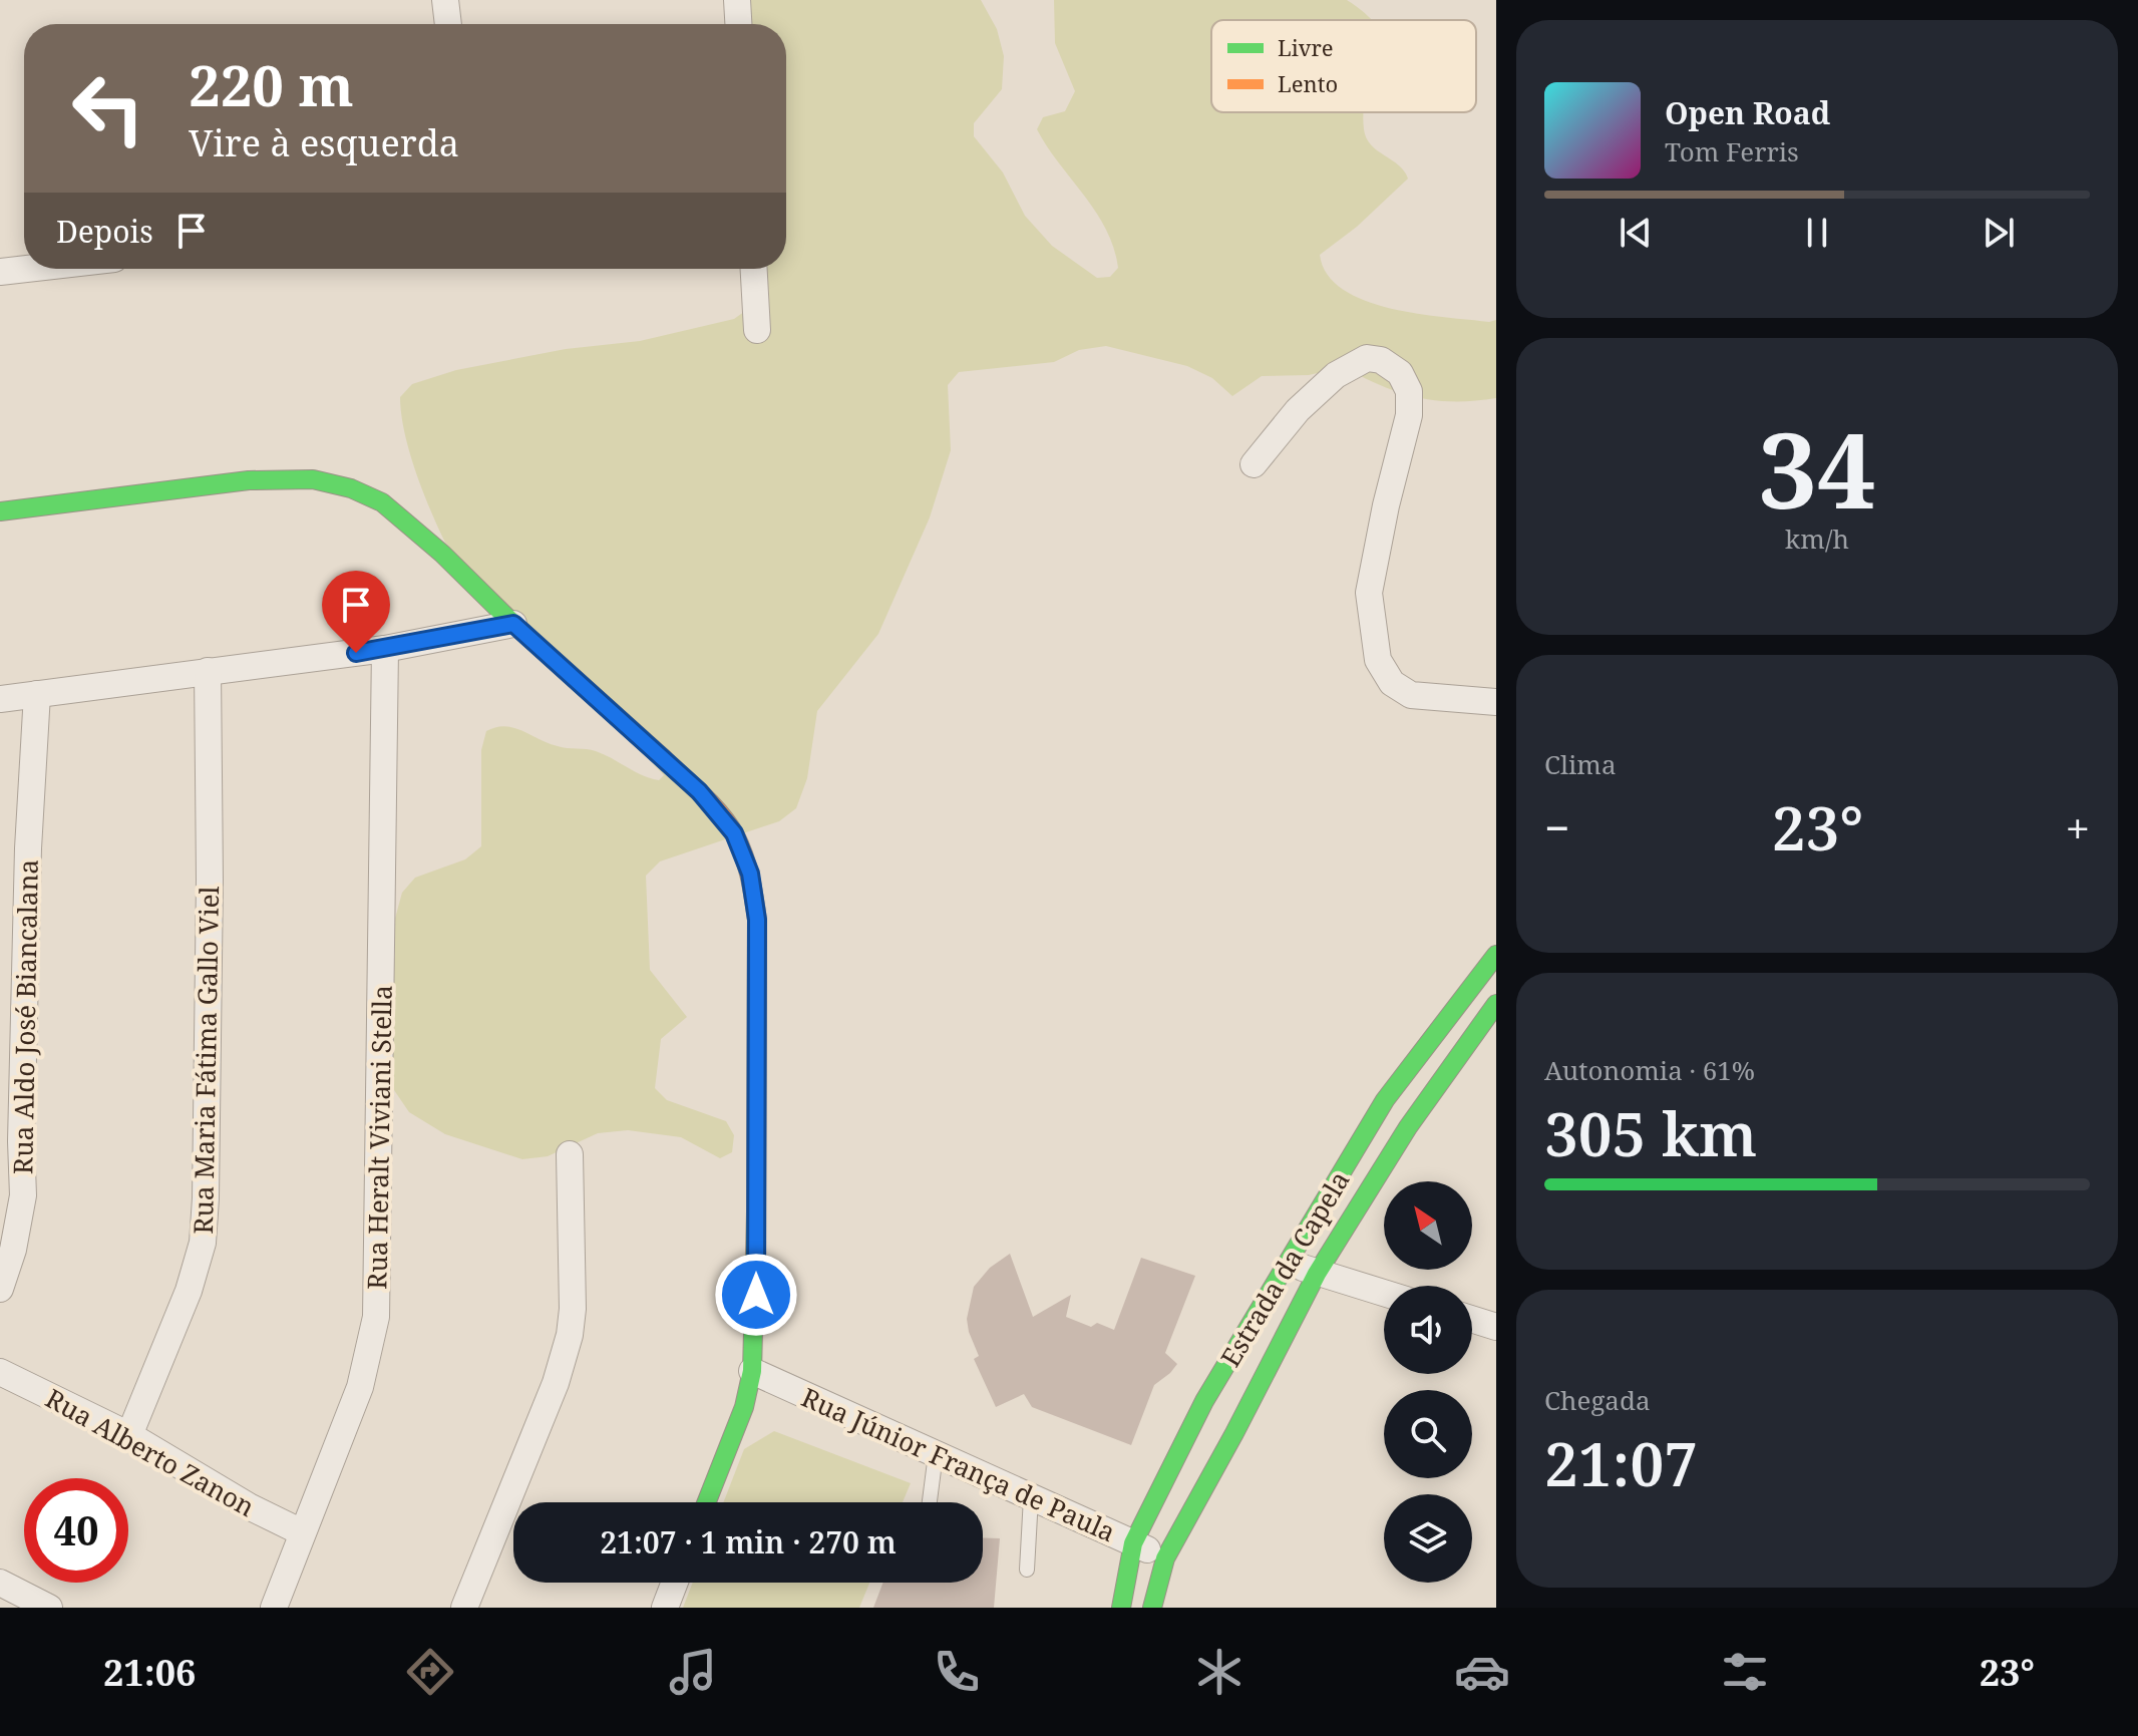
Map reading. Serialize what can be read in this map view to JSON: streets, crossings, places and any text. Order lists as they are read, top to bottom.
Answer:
{
  "streets": {
    "street": [
      "Rua Aldo José Biancalana",
      "Rua Maria Fátima Gallo Viel",
      "Rua Heralt Viviani Stella",
      "Estrada da Capela",
      "Rua Alberto Zanon",
      "Rua Júnior França de Paula"
    ]
  },
  "crossings": [
    ["Rua Maria Fátima Gallo Viel", "Rua Alberto Zanon"],
    ["Rua Heralt Viviani Stella", "Rua Alberto Zanon"],
    ["Estrada da Capela", "Rua Júnior França de Paula"]
  ],
  "legend": ["Livre", "Lento"],
  "north": "top left",
  "page": {
    "turn": ["220 m", "Vire à esquerda"],
    "song": ["Open Road", "Tom Ferris"],
    "then": "Depois",
    "tile": [
      ["34", "km/h"],
      "Clima",
      ["Autonomia · 61%", "305 km"],
      ["Chegada", "21:07"]
    ],
    "heat": ["−", "23°", "+"],
    "limit": "40",
    "trip": "21:07 · 1 min · 270 m",
    "tabs": ["21:06", "23°"]
  }
}
